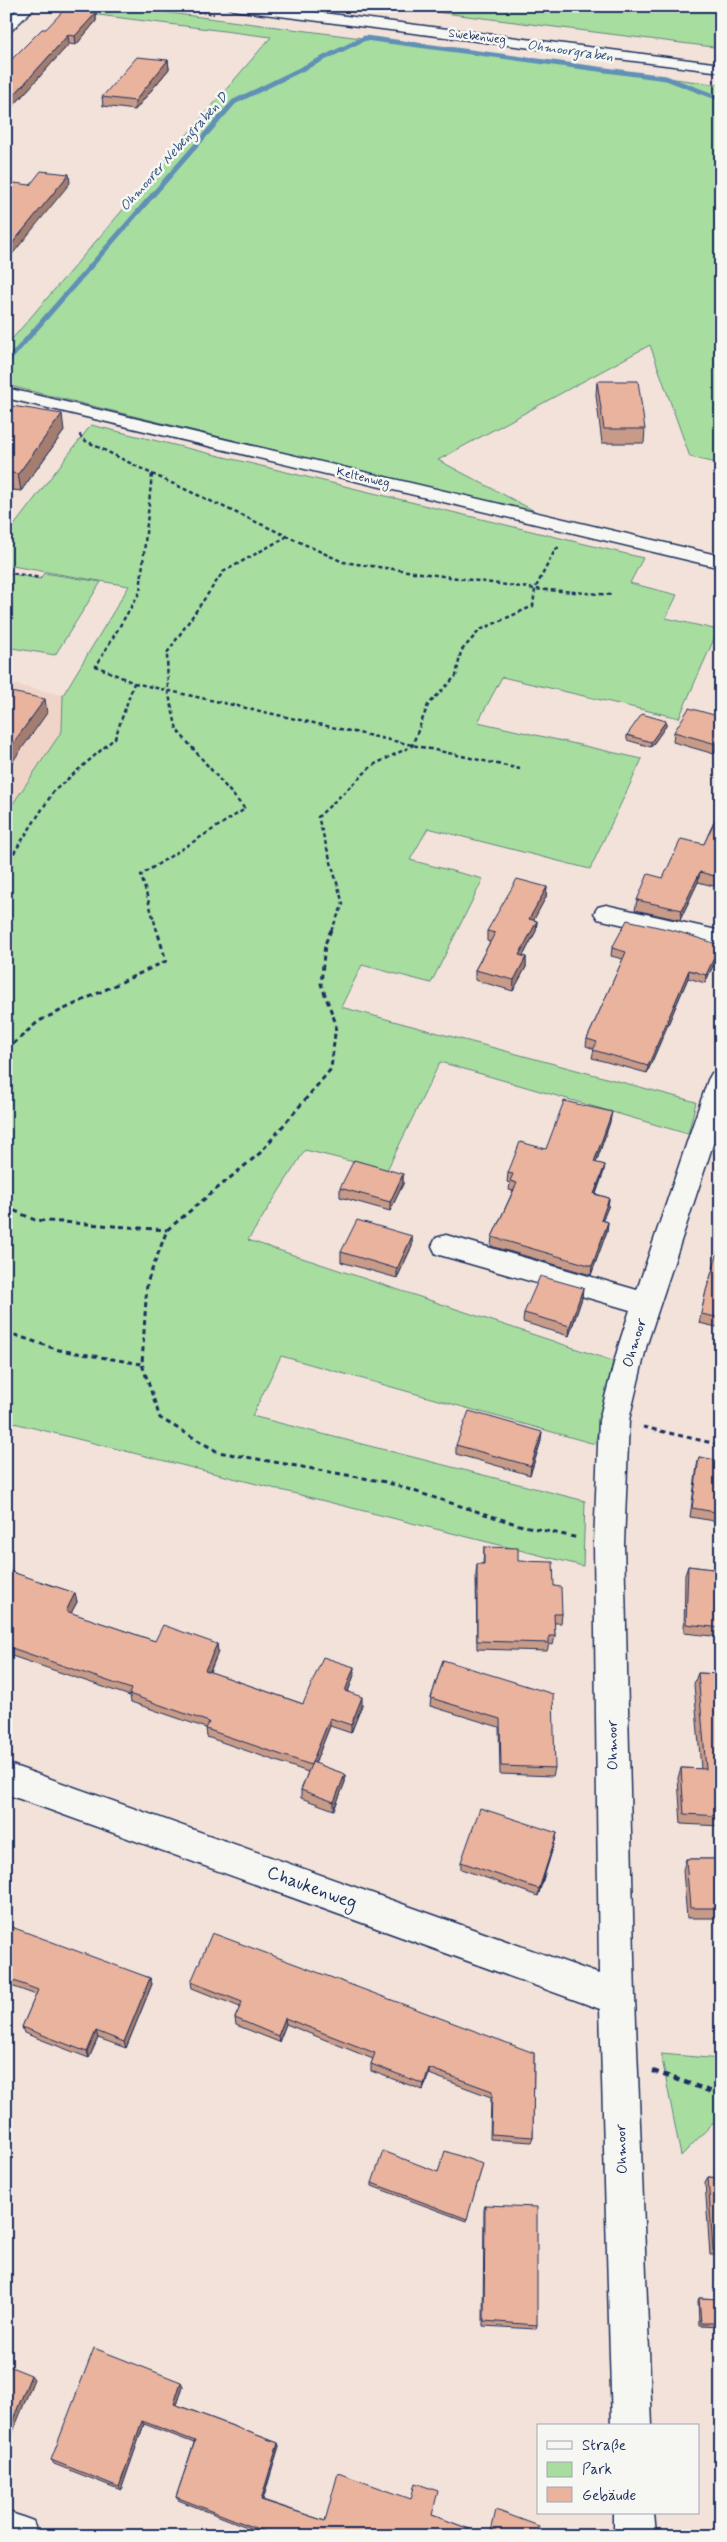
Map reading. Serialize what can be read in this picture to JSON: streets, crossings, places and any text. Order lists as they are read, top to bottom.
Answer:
{
  "streets": {
    "street": [
      "Swebenweg",
      "Keltenweg",
      "Ohmoor",
      "Chaukenweg"
    ]
  },
  "crossings": [
    ["Ohmoor", "Chaukenweg"]
  ],
  "water": ["Ohmoorgraben", "Ohmoorer Nebengraben D"],
  "legend": ["Straße", "Park", "Gebäude"]
}
